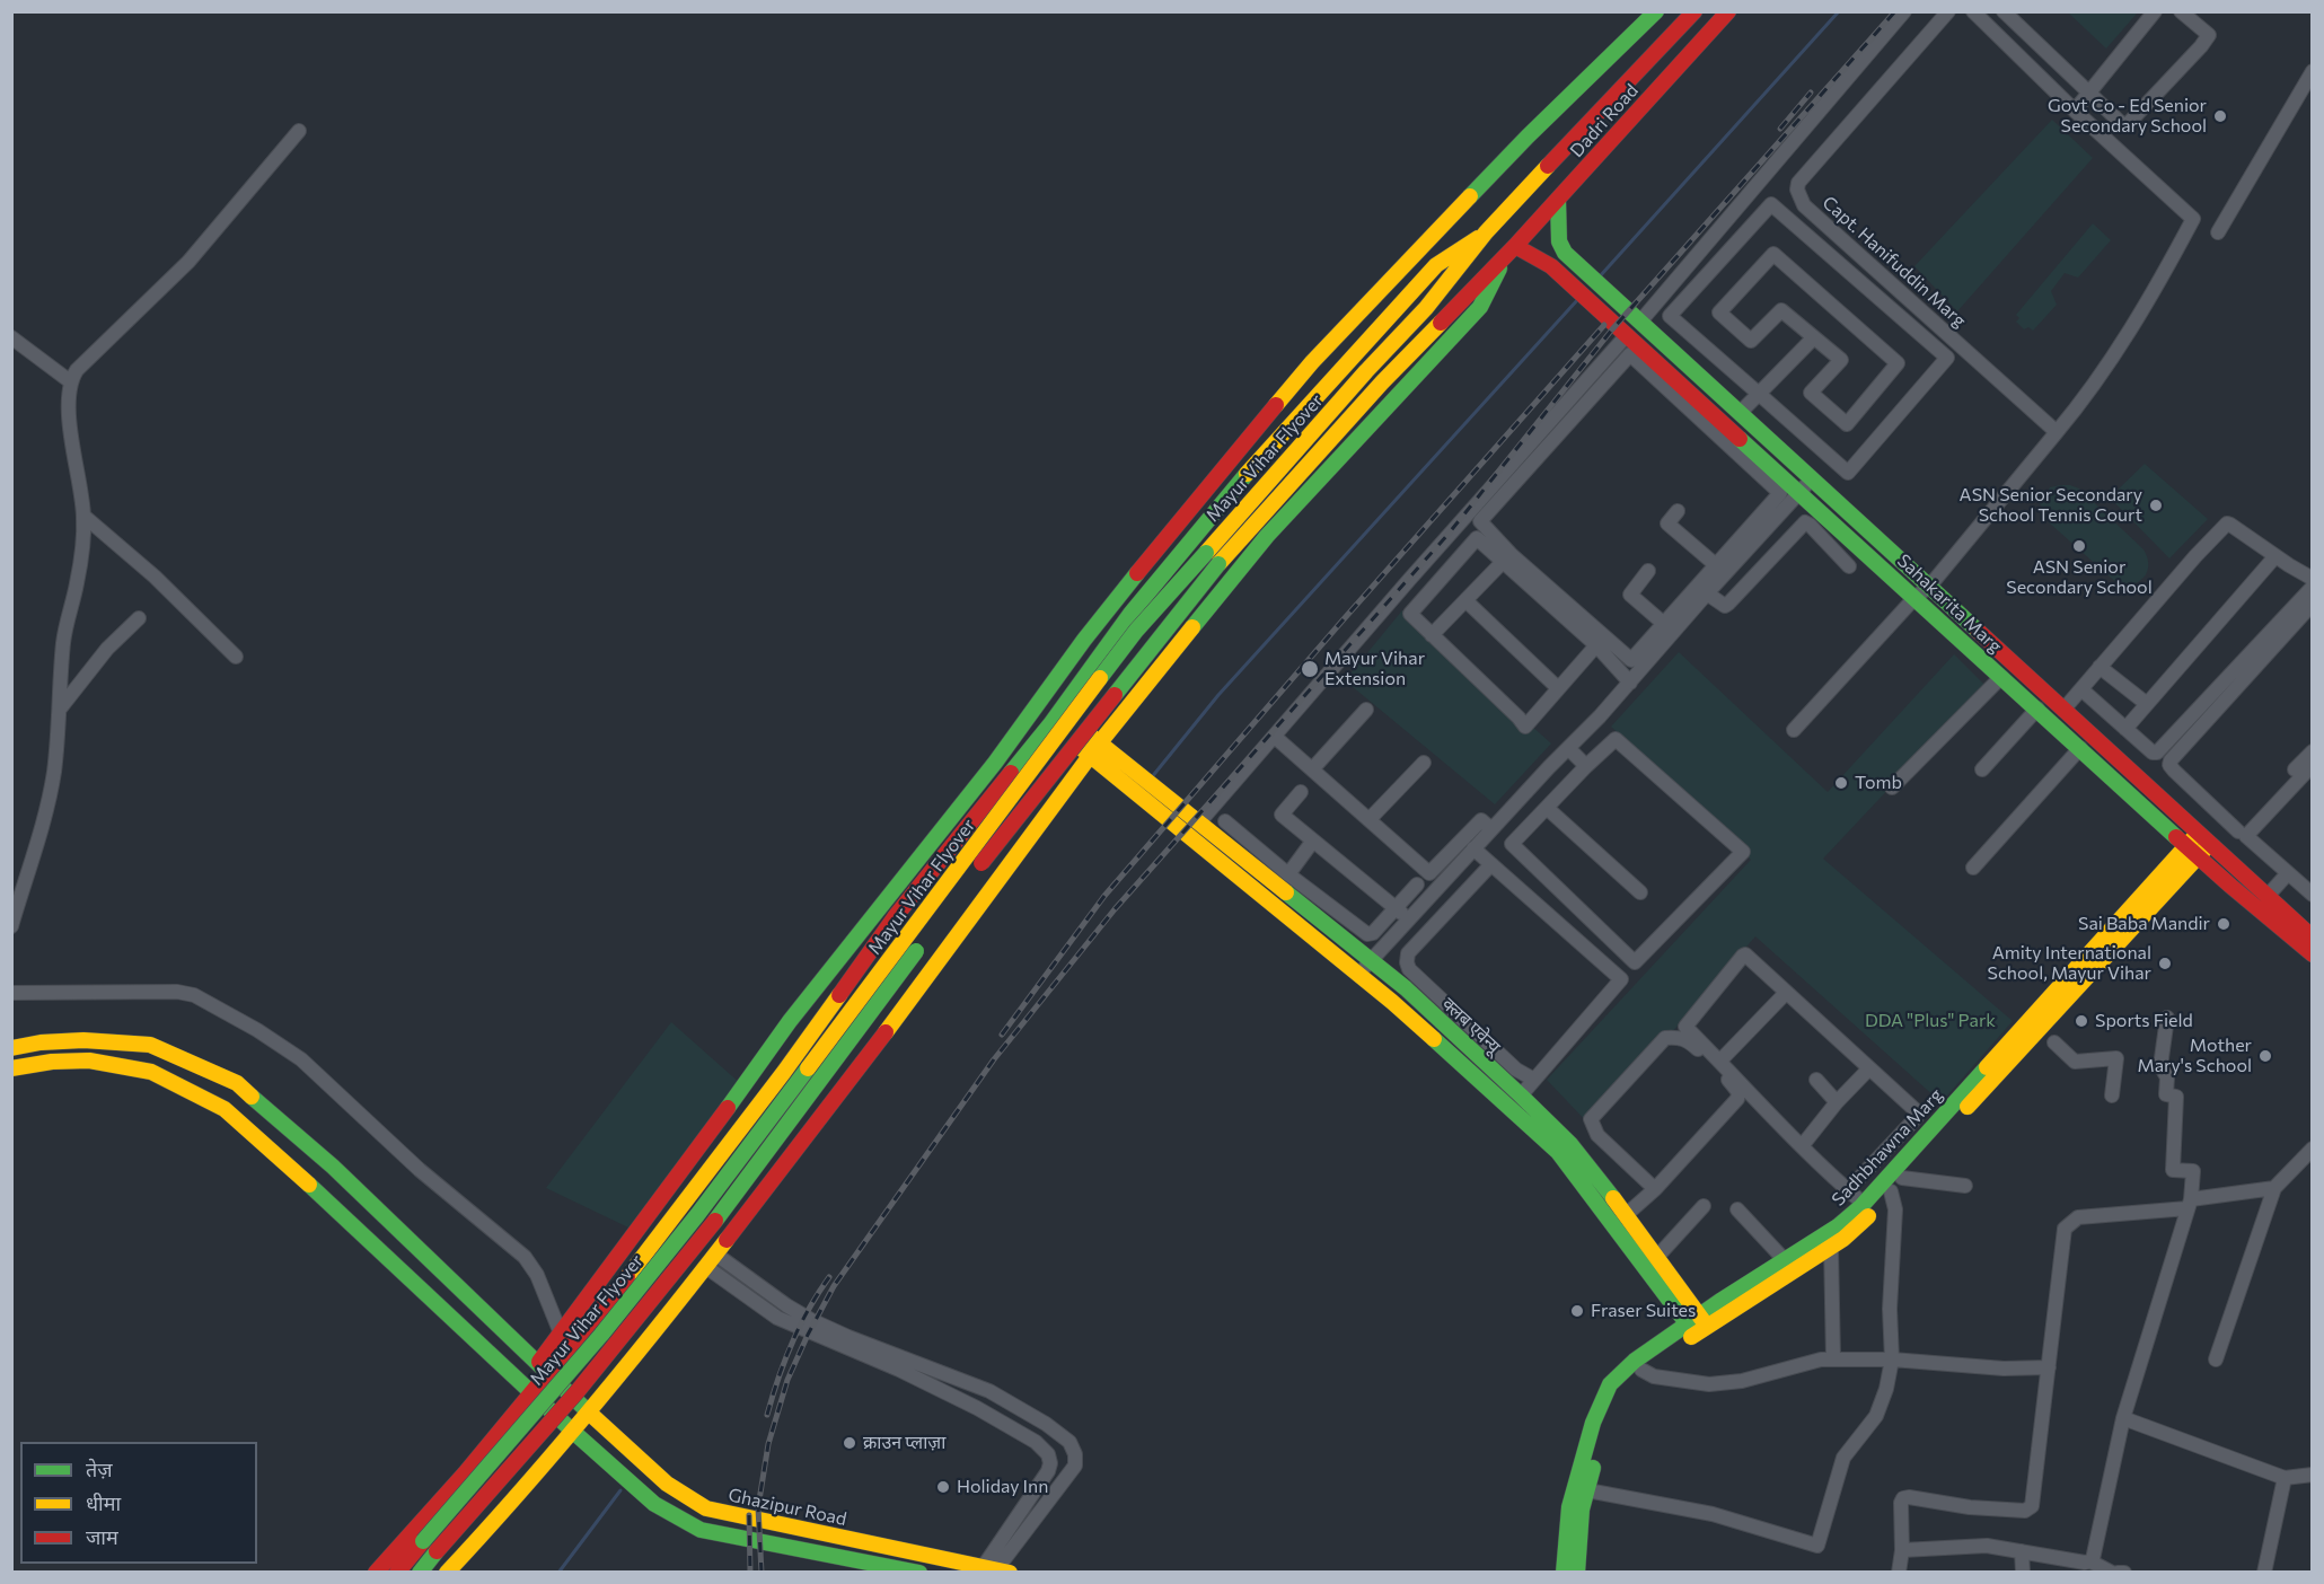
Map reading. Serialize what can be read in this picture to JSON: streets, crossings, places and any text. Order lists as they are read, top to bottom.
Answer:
{
  "streets": {
    "main road": [
      "Dadri Road",
      "Mayur Vihar Flyover",
      "Sahakarita Marg",
      "क्लब एवेन्यू",
      "Sadhbhawna Marg",
      "Ghazipur Road"
    ],
    "street": ["Capt. Hanifuddin Marg"]
  },
  "crossings": [
    ["Dadri Road", "Mayur Vihar Flyover"],
    ["Dadri Road", "Sahakarita Marg"],
    ["Mayur Vihar Flyover", "Sahakarita Marg"],
    ["Sahakarita Marg", "Sadhbhawna Marg"],
    ["क्लब एवेन्यू", "Sadhbhawna Marg"]
  ],
  "parks": ["DDA \"Plus\" Park"],
  "places": [
    "Govt Co - Ed Senior Secondary School",
    "ASN Senior Secondary School Tennis Court",
    "ASN Senior Secondary School",
    "Mayur Vihar Extension",
    "Tomb",
    "Sai Baba Mandir",
    "Amity International School, Mayur Vihar",
    "Sports Field",
    "Mother Mary's School",
    "Fraser Suites",
    "क्राउन प्लाज़ा",
    "Holiday Inn"
  ],
  "legend": ["तेज़", "धीमा", "जाम"]
}
